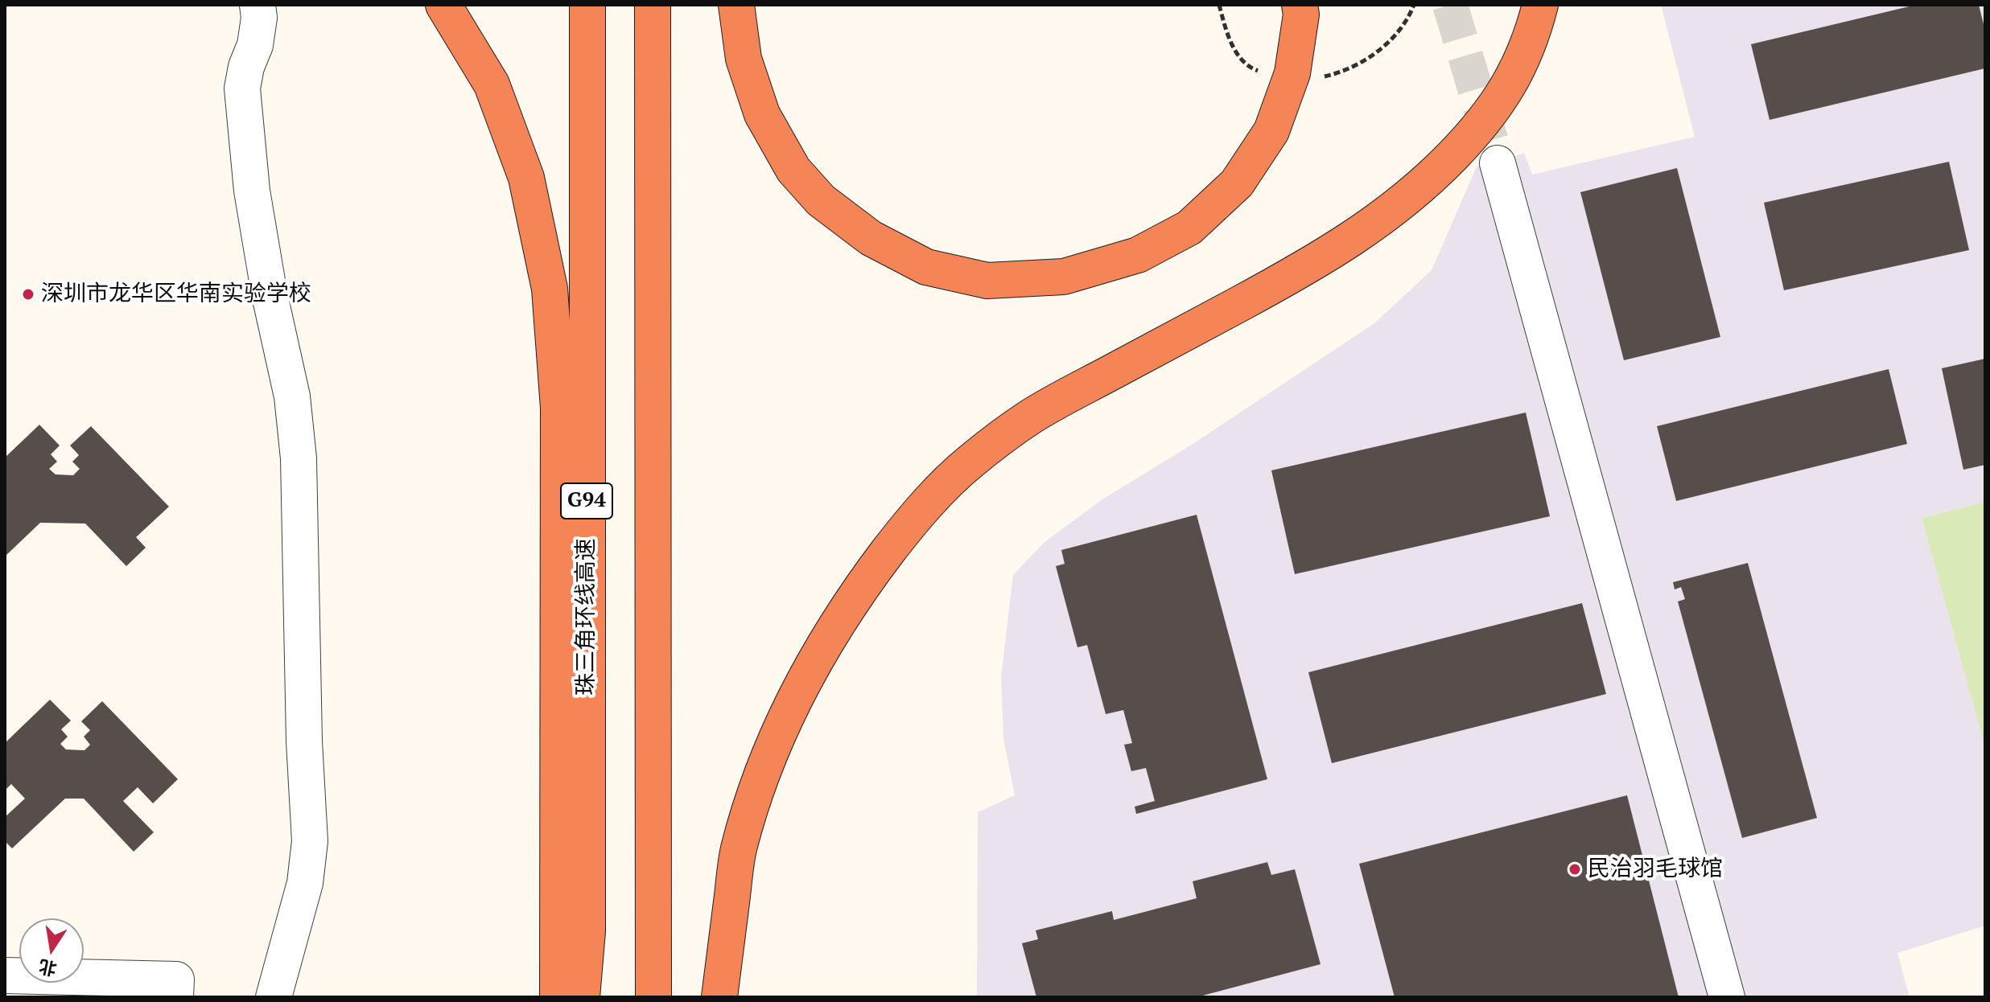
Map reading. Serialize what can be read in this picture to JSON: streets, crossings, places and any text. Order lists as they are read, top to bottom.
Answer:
{
  "streets": {
    "highway": ["G94", "珠三角环线高速"]
  },
  "places": ["深圳市龙华区华南实验学校", "民治羽毛球馆"],
  "north": "bottom"
}
